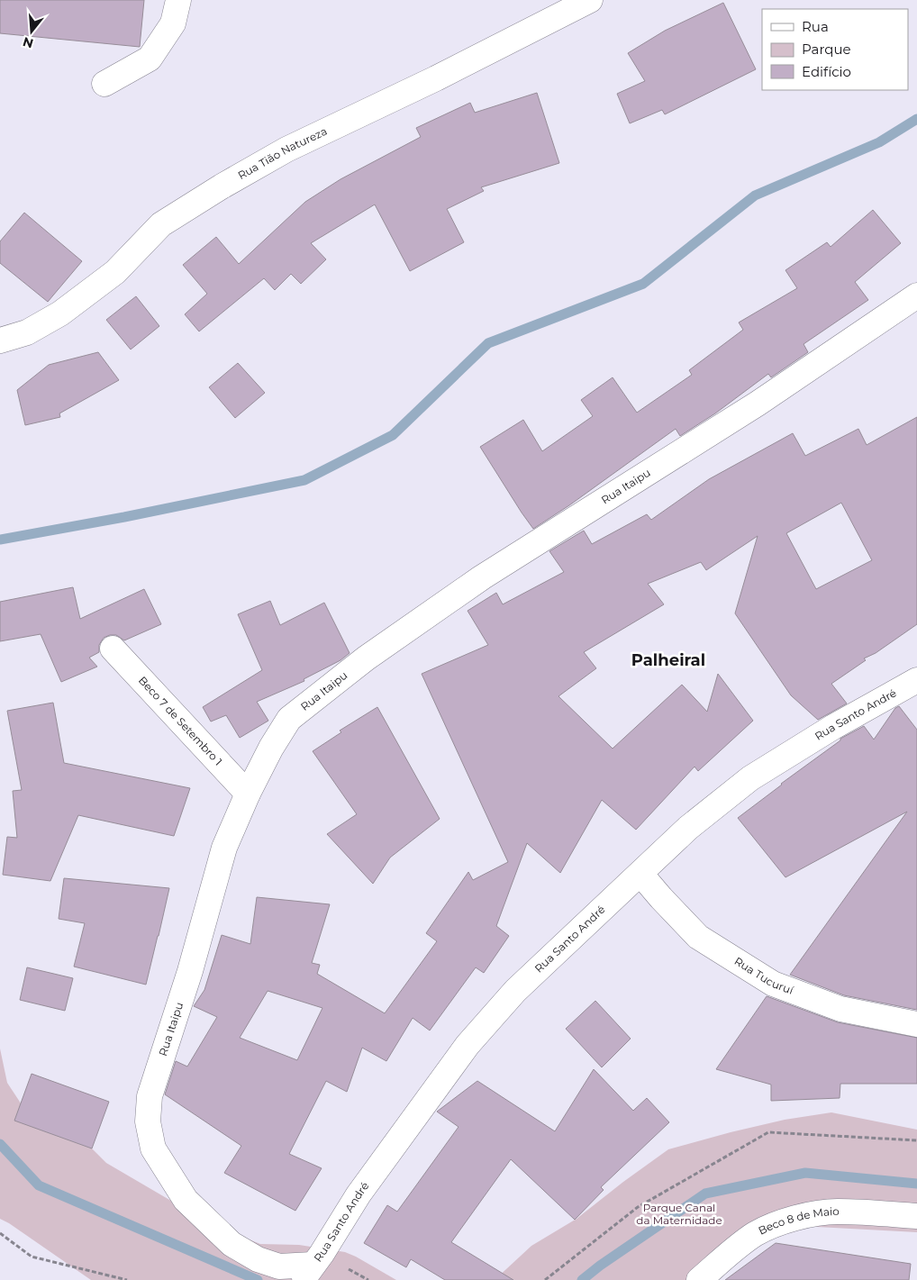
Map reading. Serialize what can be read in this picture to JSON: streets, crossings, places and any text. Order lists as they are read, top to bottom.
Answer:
{
  "streets": {
    "street": [
      "Rua Tião Natureza",
      "Rua Itaipu",
      "Rua Santo André",
      "Beco 7 de Setembro 1",
      "Rua Tucuruí",
      "Beco 8 de Maio"
    ]
  },
  "crossings": [
    ["Rua Itaipu", "Rua Santo André"],
    ["Rua Itaipu", "Beco 7 de Setembro 1"],
    ["Rua Santo André", "Rua Tucuruí"]
  ],
  "districts": ["Palheiral"],
  "parks": ["Parque Canal da Maternidade"],
  "legend": ["Rua", "Parque", "Edifício"],
  "north": "bottom"
}
